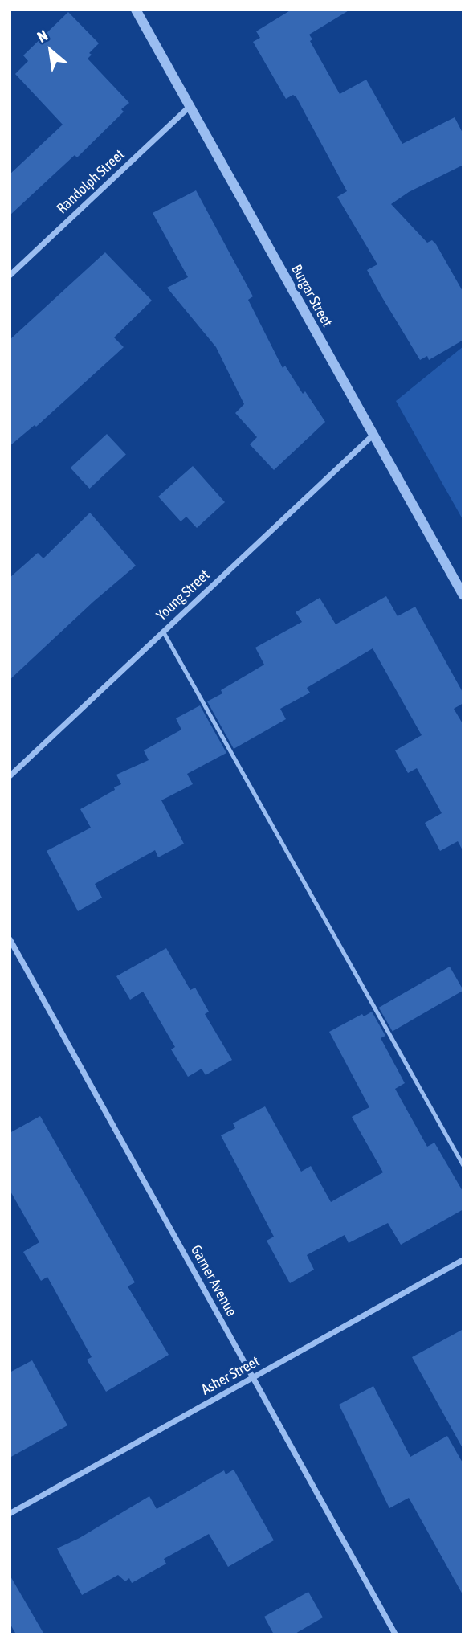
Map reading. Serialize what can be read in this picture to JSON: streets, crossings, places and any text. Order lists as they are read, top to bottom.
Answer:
{
  "streets": {
    "street": [
      "Randolph Street",
      "Burgar Street",
      "Young Street",
      "Garner Avenue",
      "Asher Street"
    ]
  },
  "crossings": [
    ["Randolph Street", "Burgar Street"],
    ["Burgar Street", "Young Street"],
    ["Garner Avenue", "Asher Street"]
  ],
  "north": "top left"
}
